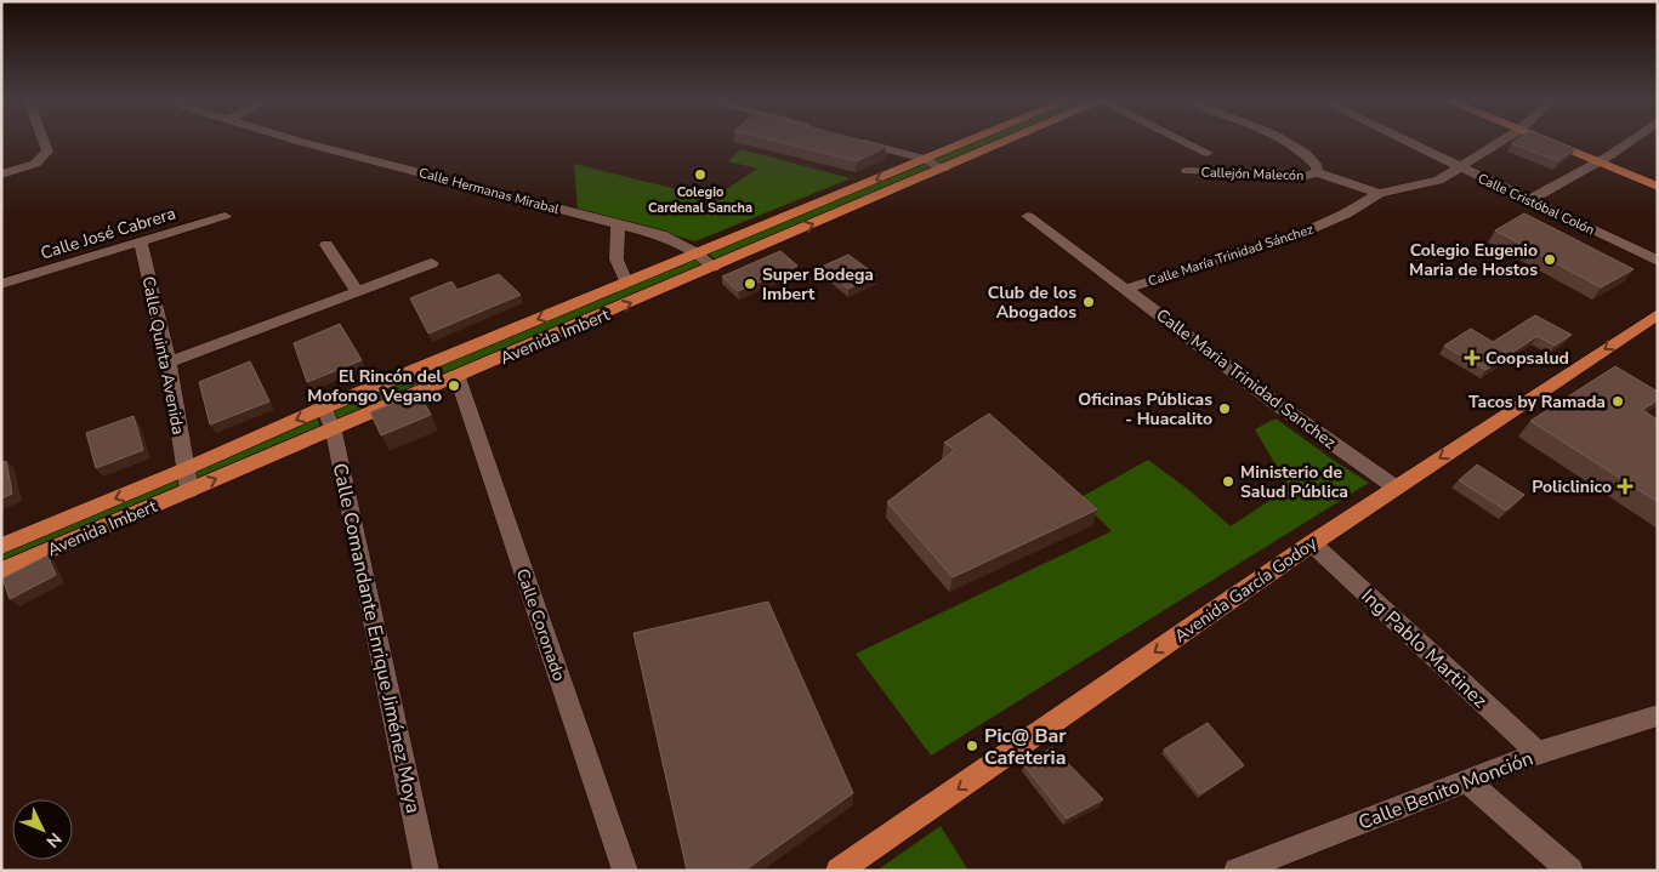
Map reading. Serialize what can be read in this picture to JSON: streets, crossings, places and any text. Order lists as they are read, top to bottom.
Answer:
{
  "streets": {
    "main road": ["Avenida Imbert", "Avenida García Godoy"],
    "street": [
      "Callejón Malecón",
      "Calle Hermanas Mirabal",
      "Calle Cristóbal Colón",
      "Calle José Cabrera",
      "Calle María Trinidad Sánchez",
      "Calle Quinta Avenida",
      "Calle Maria Trinidad Sanchez",
      "Calle Coronado",
      "Calle Comandante Enrique Jiménez Moya",
      "Ing Pablo Martinez",
      "Calle Benito Monción"
    ]
  },
  "crossings": [
    ["Callejón Malecón", "Calle María Trinidad Sánchez"],
    ["Calle Hermanas Mirabal", "Avenida Imbert"],
    ["Calle Cristóbal Colón", "Calle María Trinidad Sánchez"],
    ["Calle José Cabrera", "Calle Quinta Avenida"],
    ["Calle María Trinidad Sánchez", "Calle Maria Trinidad Sanchez"],
    ["Avenida Imbert", "Calle Quinta Avenida"],
    ["Avenida Imbert", "Calle Coronado"],
    ["Avenida Imbert", "Calle Comandante Enrique Jiménez Moya"],
    ["Calle Maria Trinidad Sanchez", "Avenida García Godoy"],
    ["Avenida García Godoy", "Ing Pablo Martinez"],
    ["Ing Pablo Martinez", "Calle Benito Monción"]
  ],
  "one_way": ["Avenida García Godoy"],
  "places": {
    "other": [
      "Colegio Cardenal Sancha",
      "Colegio Eugenio Maria de Hostos",
      "Super Bodega Imbert",
      "Club de los Abogados",
      "El Rincón del Mofongo Vegano",
      "Tacos by Ramada",
      "Oficinas Públicas - Huacalito",
      "Ministerio de Salud Pública",
      "Pic@ Bar Cafeteria"
    ],
    "health": ["Coopsalud", "Policlinico"]
  },
  "north": "bottom right"
}
